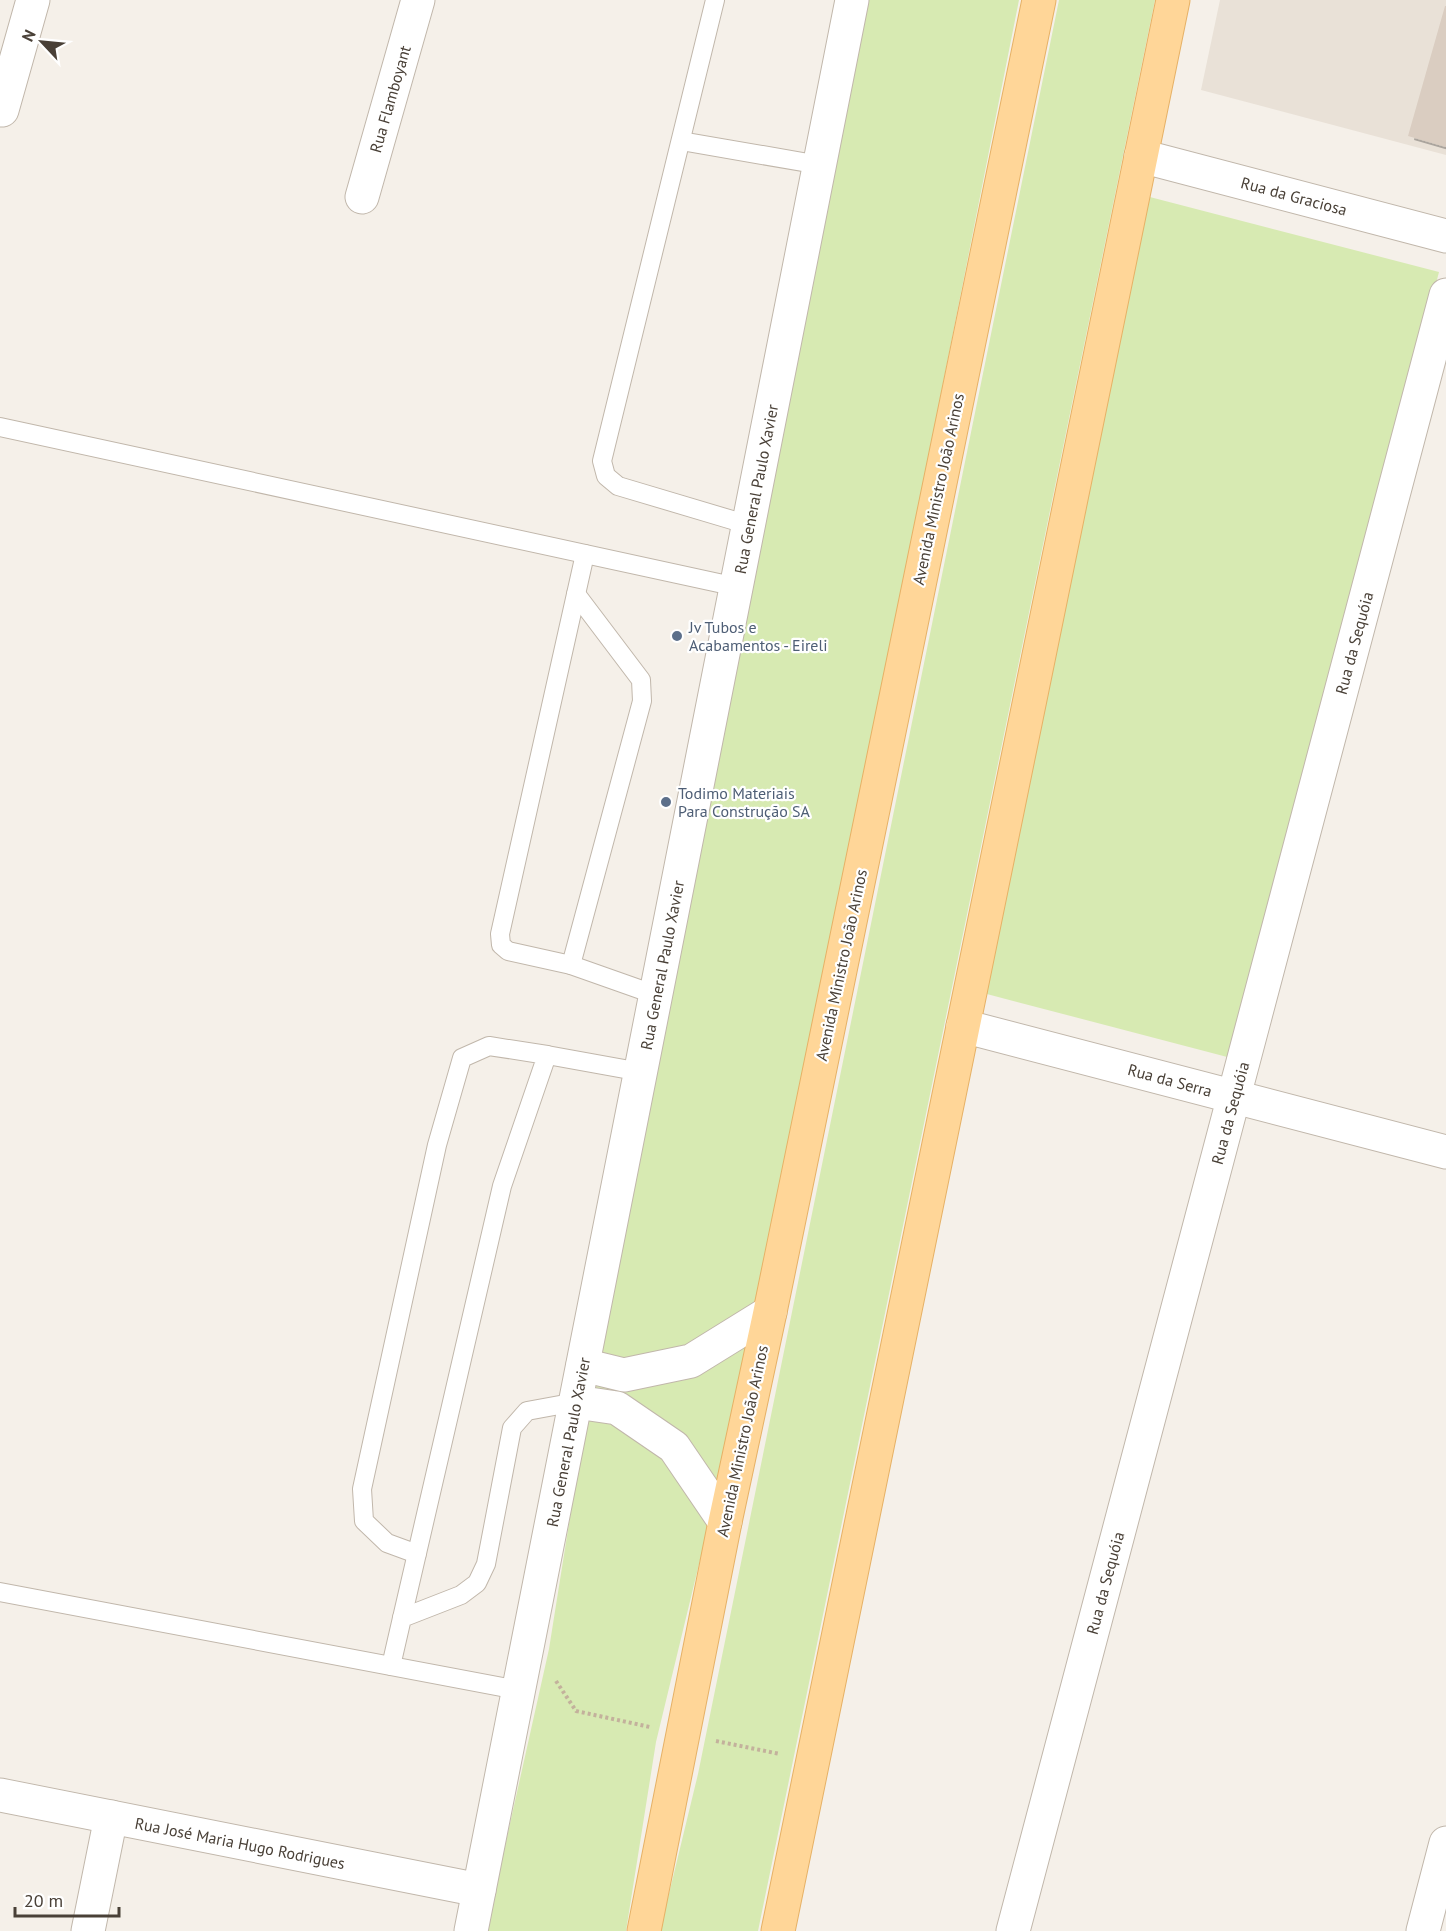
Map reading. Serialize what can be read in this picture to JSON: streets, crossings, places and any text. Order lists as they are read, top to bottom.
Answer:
{
  "streets": {
    "main road": ["Avenida Ministro João Arinos"],
    "street": [
      "Rua Flamboyant",
      "Rua da Graciosa",
      "Rua General Paulo Xavier",
      "Rua da Sequóia",
      "Rua da Serra",
      "Rua José Maria Hugo Rodrigues"
    ]
  },
  "crossings": [
    ["Rua General Paulo Xavier", "Rua José Maria Hugo Rodrigues"],
    ["Rua da Sequóia", "Rua da Serra"]
  ],
  "places": ["Jv Tubos e Acabamentos - Eireli", "Todimo Materiais Para Construção SA"],
  "scale_bar": "20 m",
  "north": "top left"
}
